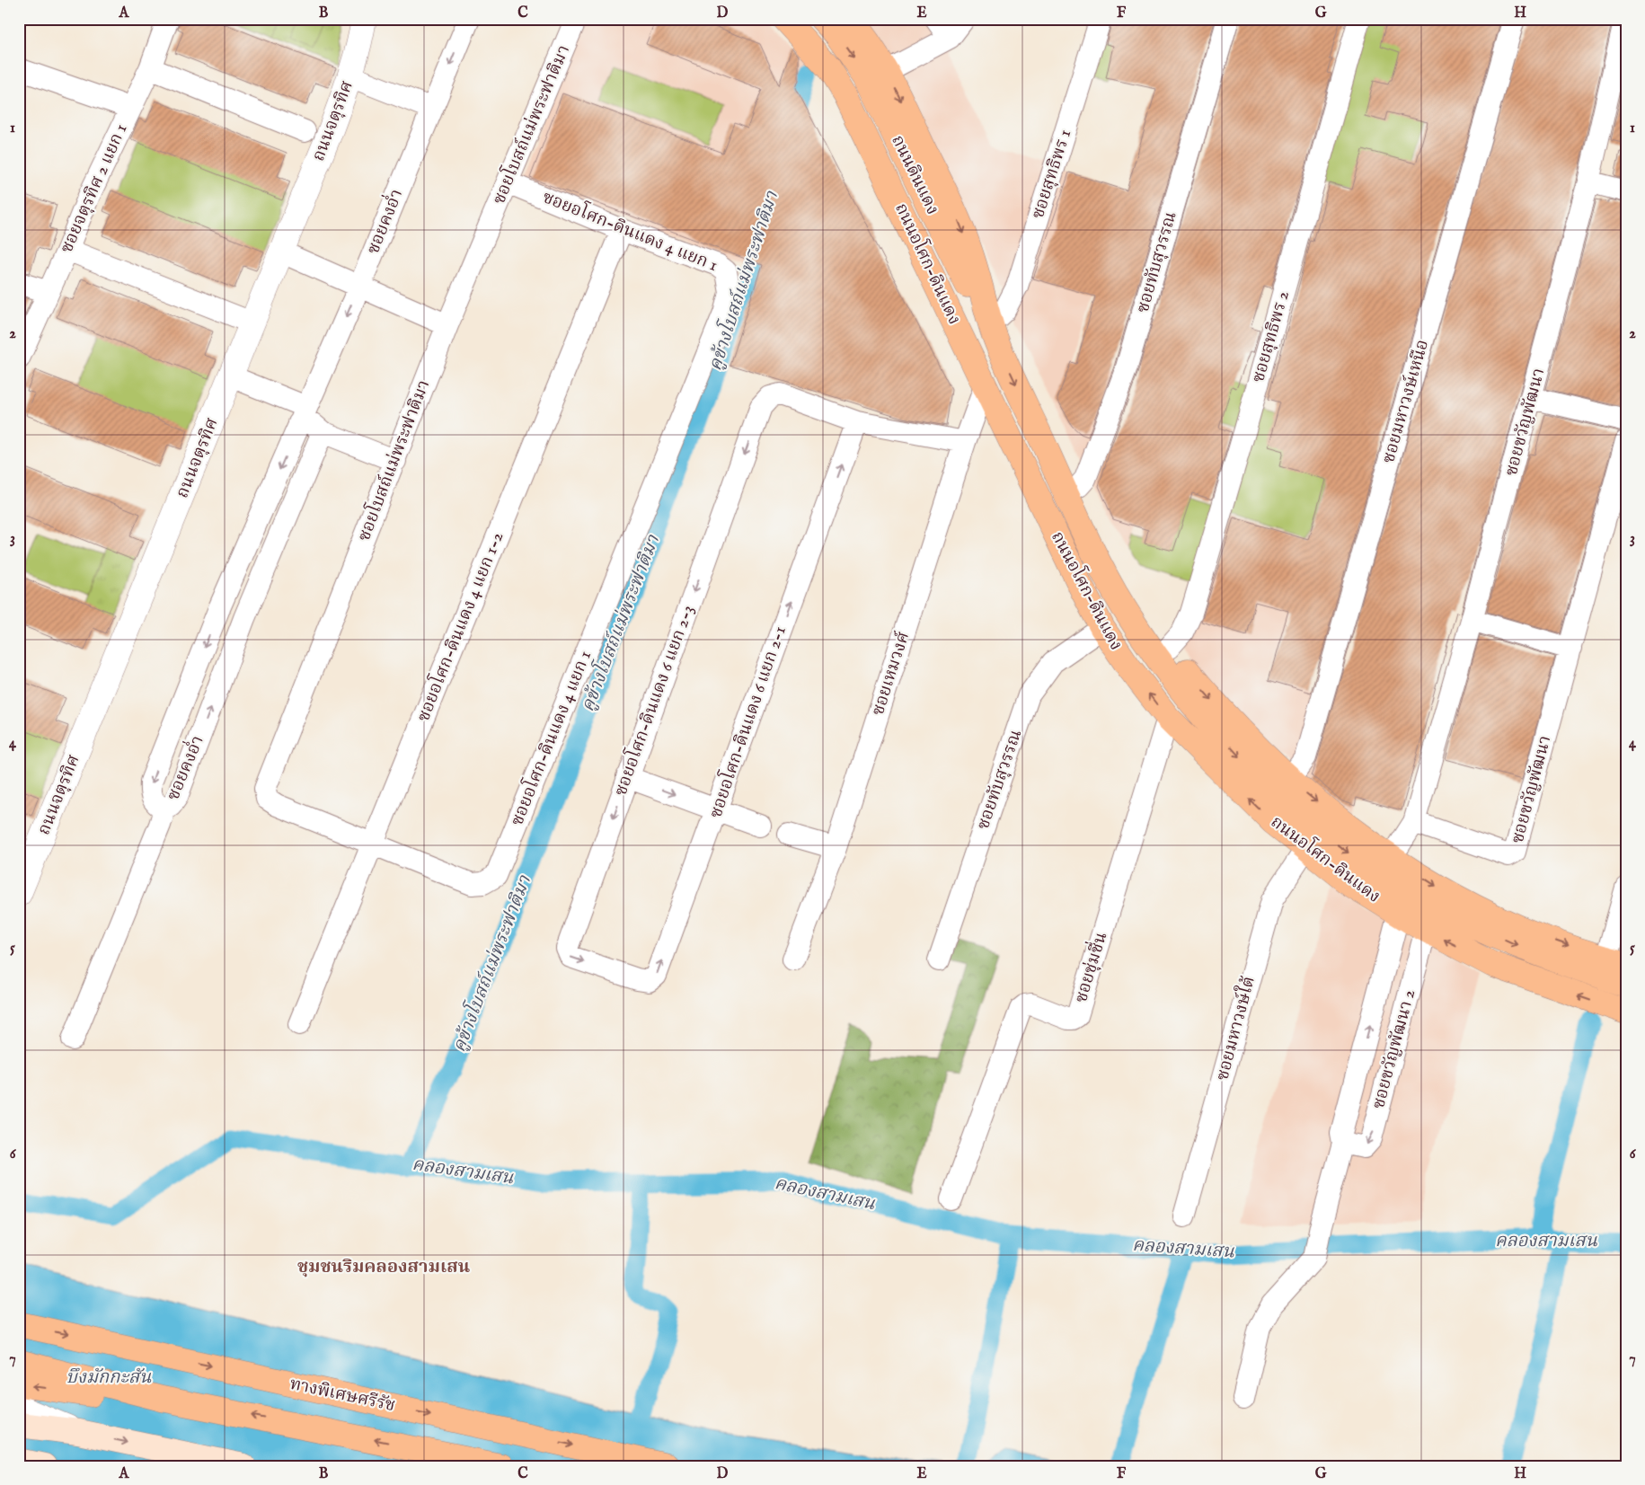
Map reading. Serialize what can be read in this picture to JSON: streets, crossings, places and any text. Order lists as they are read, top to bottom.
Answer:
{
  "streets": {
    "main road": ["ถนนดินแดง", "ถนนอโศก-ดินแดง", "ทางพิเศษศรีรัช"],
    "street": [
      "ถนนจตุรทิศ",
      "ซอยโบสถ์แม่พระฟาติมา",
      "ซอยสุทธิพร 1",
      "ซอยจตุรทิศ 2 แยก 1",
      "ซอยคงอ่ำ",
      "ซอยอโศก-ดินแดง 4 แยก 1",
      "ซอยทับสุวรรณ",
      "ซอยสุทธิพร 2",
      "ซอยมหาวงษ์เหนือ",
      "ซอยขวัญพัฒนา",
      "ซอยอโศก-ดินแดง 4 แยก 1-2",
      "ซอยเหมวงศ์",
      "ซอยอโศก-ดินแดง 6 แยก 2-3",
      "ซอยอโศก-ดินแดง 6 แยก 2-1",
      "ซอยชุ่มชื่น",
      "ซอยมหาวงษ์ใต้",
      "ซอยขวัญพัฒนา 2"
    ]
  },
  "crossings": [
    ["ซอยโบสถ์แม่พระฟาติมา", "ซอยอโศก-ดินแดง 4 แยก 1"],
    ["ซอยโบสถ์แม่พระฟาติมา", "ซอยอโศก-ดินแดง 4 แยก 1-2"],
    ["ซอยสุทธิพร 1", "ถนนดินแดง"],
    ["ซอยสุทธิพร 1", "ถนนอโศก-ดินแดง"],
    ["ถนนดินแดง", "ถนนอโศก-ดินแดง"],
    ["ซอยอโศก-ดินแดง 4 แยก 1", "ซอยอโศก-ดินแดง 4 แยก 1-2"],
    ["ซอยทับสุวรรณ", "ถนนอโศก-ดินแดง"],
    ["ถนนอโศก-ดินแดง", "ซอยสุทธิพร 2"],
    ["ถนนอโศก-ดินแดง", "ซอยมหาวงษ์เหนือ"],
    ["ถนนอโศก-ดินแดง", "ซอยขวัญพัฒนา"],
    ["ถนนอโศก-ดินแดง", "ซอยเหมวงศ์"],
    ["ถนนอโศก-ดินแดง", "ซอยชุ่มชื่น"],
    ["ถนนอโศก-ดินแดง", "ซอยมหาวงษ์ใต้"],
    ["ถนนอโศก-ดินแดง", "ซอยขวัญพัฒนา 2"],
    ["ซอยอโศก-ดินแดง 6 แยก 2-3", "ซอยอโศก-ดินแดง 6 แยก 2-1"]
  ],
  "one_way": ["ถนนดินแดง", "ซอยอโศก-ดินแดง 6 แยก 2-3", "ซอยอโศก-ดินแดง 6 แยก 2-1"],
  "districts": ["ชุมชนริมคลองสามเสน"],
  "water": ["คูข้างโบสถ์แม่พระฟาติมา", "คลองสามเสน", "บึงมักกะสัน"],
  "grid": {
    "columns": [
      "A",
      "B",
      "C",
      "D",
      "E",
      "F",
      "G",
      "H"
    ],
    "rows": [
      "1",
      "2",
      "3",
      "4",
      "5",
      "6",
      "7"
    ]
  }
}
